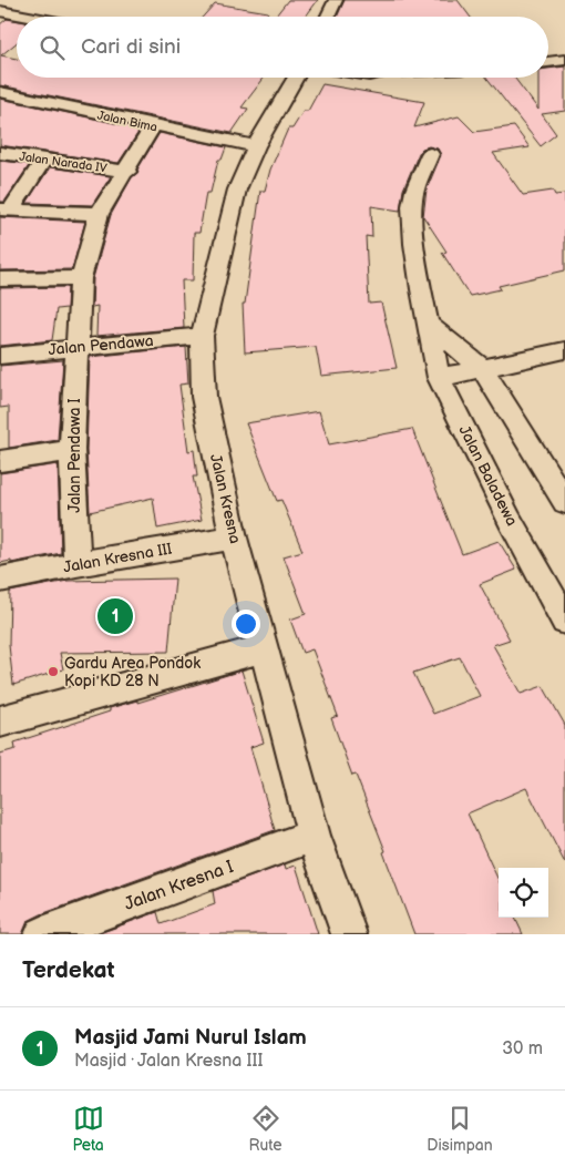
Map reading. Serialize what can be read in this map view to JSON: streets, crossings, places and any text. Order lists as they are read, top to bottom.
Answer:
{
  "streets": {
    "street": [
      "Jalan Bima",
      "Jalan Narada IV",
      "Jalan Pendawa",
      "Jalan Pendawa I",
      "Jalan Baladewa",
      "Jalan Kresna",
      "Jalan Kresna III",
      "Jalan Kresna I"
    ]
  },
  "crossings": [
    ["Jalan Bima", "Jalan Pendawa I"],
    ["Jalan Bima", "Jalan Kresna"],
    ["Jalan Narada IV", "Jalan Pendawa I"],
    ["Jalan Pendawa", "Jalan Pendawa I"],
    ["Jalan Pendawa", "Jalan Kresna"],
    ["Jalan Pendawa I", "Jalan Kresna III"],
    ["Jalan Kresna", "Jalan Kresna III"],
    ["Jalan Kresna", "Jalan Kresna I"]
  ],
  "places": ["Gardu Area Pondok Kopi KD 28 N"],
  "page": {
    "search": "Cari di sini",
    "pins": "1",
    "heading": "Terdekat",
    "list": [
      {
        "mark": "1",
        "name": "Masjid Jami Nurul Islam",
        "note": "Masjid · Jalan Kresna III",
        "value": "30 m"
      }
    ],
    "nav": ["Peta", "Rute", "Disimpan"]
  }
}
